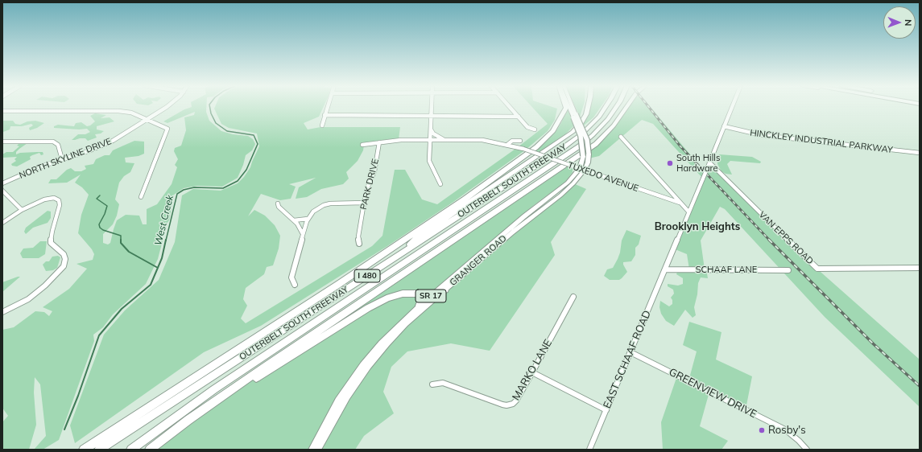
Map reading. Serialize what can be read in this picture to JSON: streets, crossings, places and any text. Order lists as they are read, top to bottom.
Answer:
{
  "streets": {
    "highway": ["OUTERBELT SOUTH FREEWAY", "I 480"],
    "main road": ["GRANGER ROAD", "SR 17"],
    "street": [
      "HINCKLEY INDUSTRIAL PARKWAY",
      "NORTH SKYLINE DRIVE",
      "TUXEDO AVENUE",
      "PARK DRIVE",
      "VAN EPPS ROAD",
      "SCHAAF LANE",
      "EAST SCHAAF ROAD",
      "MARKO LANE",
      "GREENVIEW DRIVE"
    ]
  },
  "crossings": [
    ["HINCKLEY INDUSTRIAL PARKWAY", "EAST SCHAAF ROAD"],
    ["TUXEDO AVENUE", "PARK DRIVE"],
    ["TUXEDO AVENUE", "GRANGER ROAD"],
    ["VAN EPPS ROAD", "EAST SCHAAF ROAD"],
    ["SCHAAF LANE", "EAST SCHAAF ROAD"],
    ["EAST SCHAAF ROAD", "GREENVIEW DRIVE"]
  ],
  "districts": ["Brooklyn Heights"],
  "water": ["West Creek"],
  "places": ["South Hills Hardware", "Rosby's"],
  "north": "right"
}
